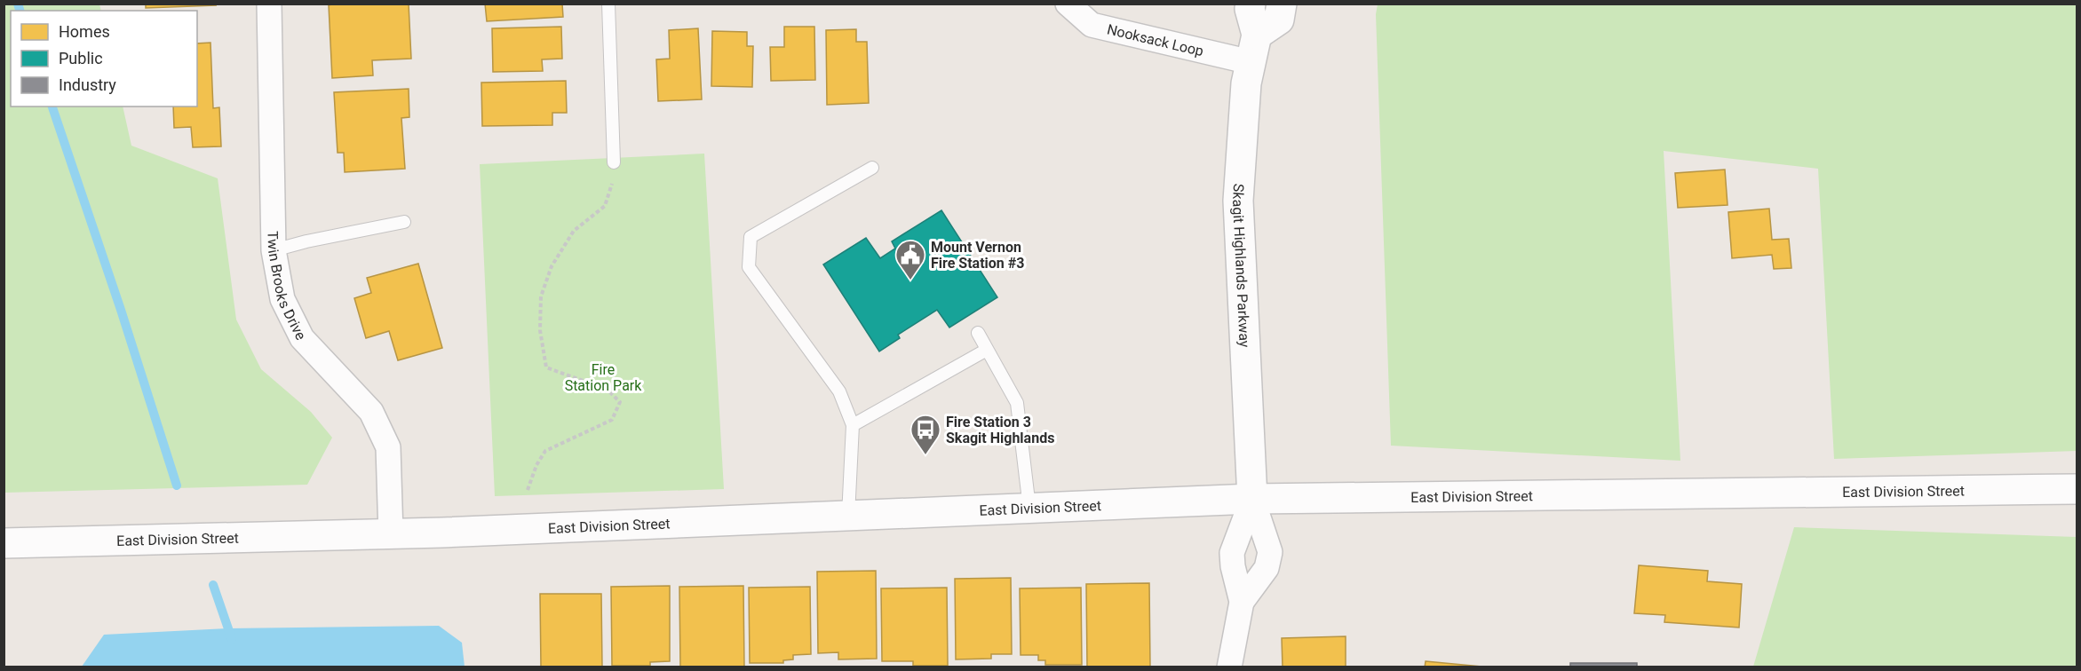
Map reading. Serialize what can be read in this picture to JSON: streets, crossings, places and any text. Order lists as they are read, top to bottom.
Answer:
{
  "streets": {
    "street": [
      "Nooksack Loop",
      "Skagit Highlands Parkway",
      "Twin Brooks Drive",
      "East Division Street"
    ]
  },
  "crossings": [
    ["Nooksack Loop", "Skagit Highlands Parkway"],
    ["Skagit Highlands Parkway", "East Division Street"],
    ["Twin Brooks Drive", "East Division Street"]
  ],
  "parks": ["Fire Station Park"],
  "places": {
    "public building": ["Mount Vernon Fire Station #3"],
    "bus stop": ["Fire Station 3 Skagit Highlands"]
  },
  "legend": ["Homes", "Public", "Industry"]
}
